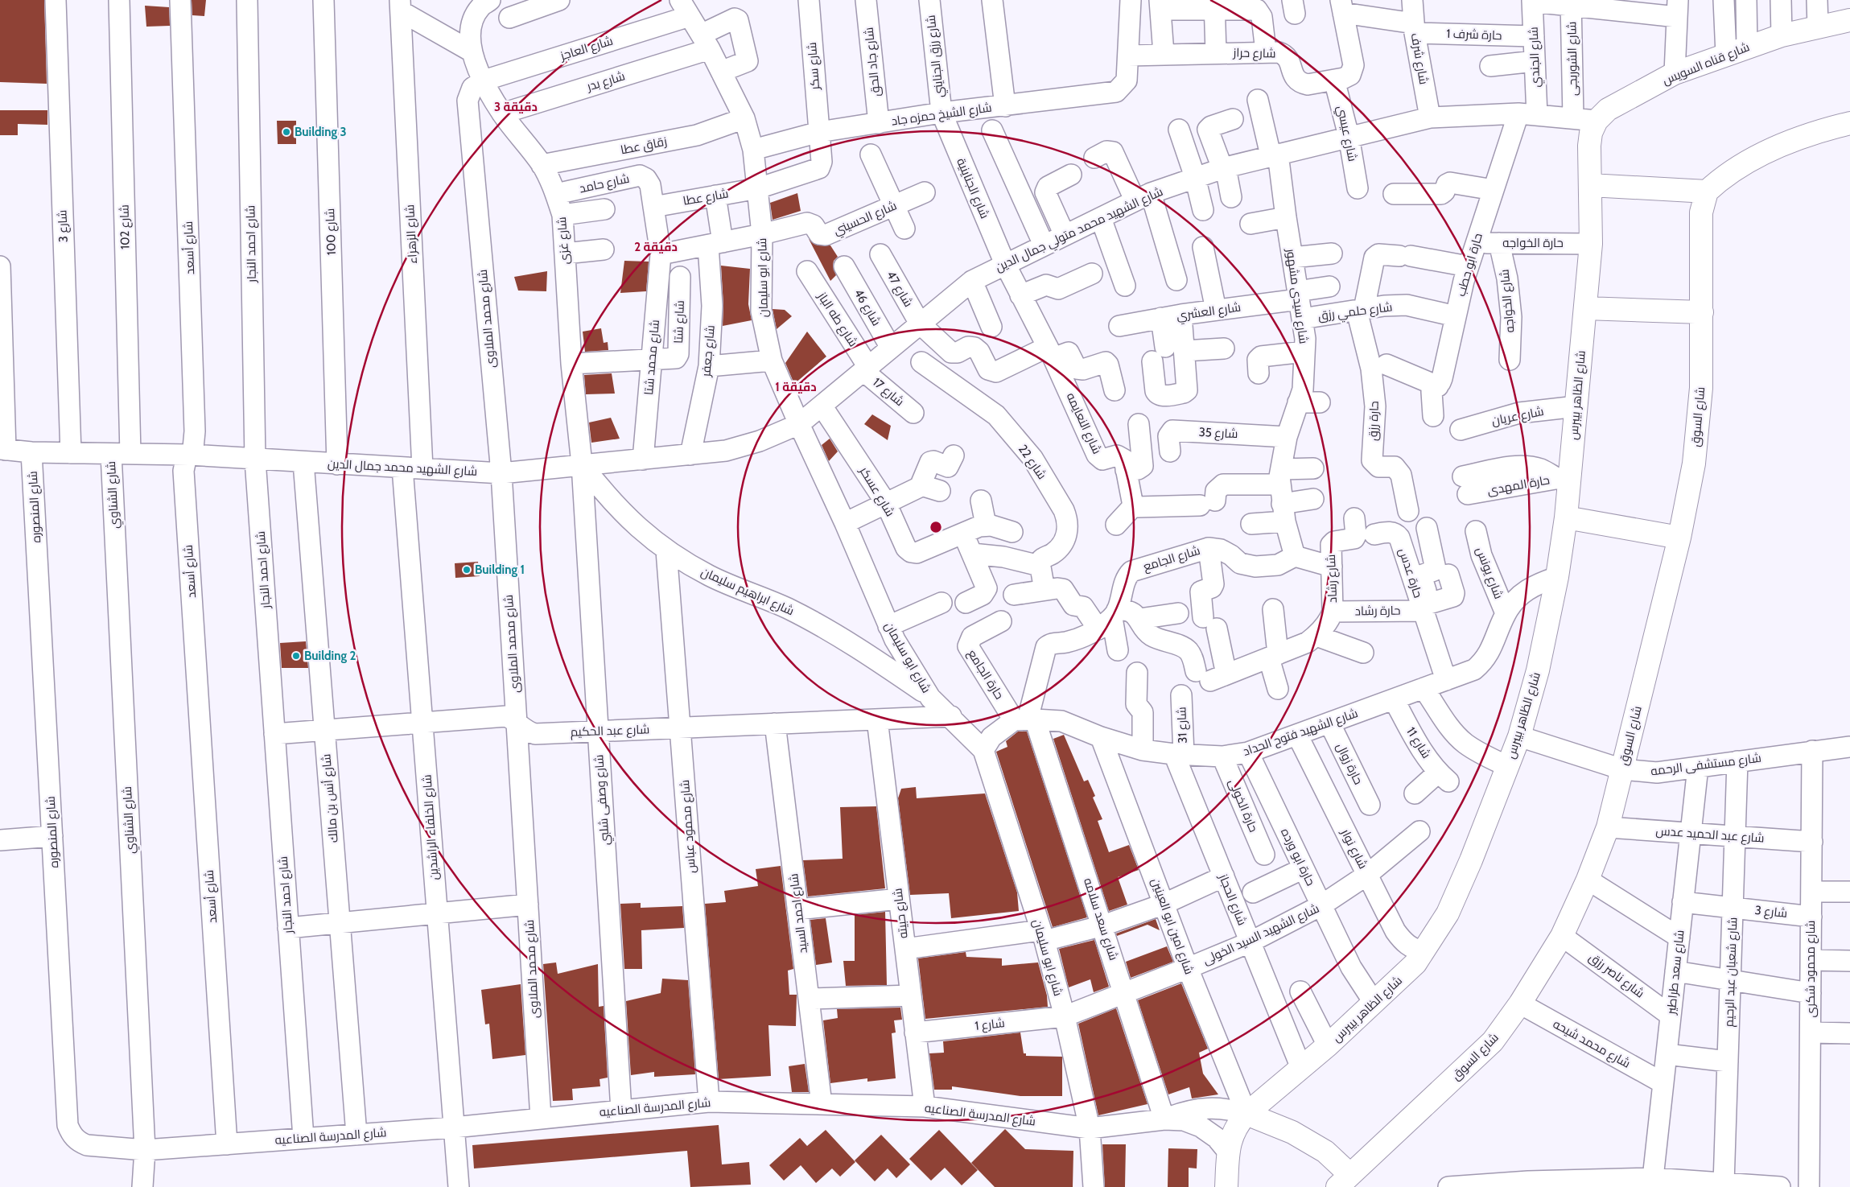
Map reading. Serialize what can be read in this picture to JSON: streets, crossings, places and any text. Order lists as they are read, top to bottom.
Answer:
{
  "streets": {
    "main road": ["شارع قناه السويس", "شارع الظاهر بيبرس", "شارع السوق"],
    "street": [
      "حارة شرف 1",
      "شارع العاجز",
      "شارع حراز",
      "شارع رزق الجنايني",
      "شارع الجندي",
      "شارع شرف",
      "شارع الشوربجى",
      "شارع جاد الحق",
      "شارع سكر",
      "شارع بدر",
      "شارع الشيخ حمزه جاد",
      "شارع عيسي",
      "زقاق عطا",
      "شارع حامد",
      "شارع الجناينية",
      "شارع عطا",
      "شارع الحسيني",
      "شارع 3",
      "شارع 102",
      "شارع الشهيد محمد متولي جمال الدين",
      "شارع 100",
      "شارع الزهراء",
      "شارع غزى",
      "حارة الخواجه",
      "شارع احمد النجار",
      "شارع أسعد",
      "حارة ابو حطب",
      "شارع ابو سليمان",
      "شارع 47",
      "شارع سيدى مشهور",
      "شارع الخواجه",
      "شارع 46",
      "شارع العشري",
      "شارع حلمي رزق",
      "شارع محمد الملاوى",
      "شارع طه الباز",
      "شارع شتا",
      "شارع جعفر",
      "شارع محمد شتا",
      "شارع 17",
      "شارع عريان",
      "حارة رزق",
      "شارع النعايمه",
      "شارع 35",
      "شارع 22",
      "شارع الشهيد محمد جمال الدين",
      "شارع عسكر",
      "شارع الشناوي",
      "شارع المنصوره",
      "شارع الجامع",
      "حارة عدس",
      "شارع يونس",
      "شارع رشاد",
      "شارع ابراهيم سليمان",
      "حارة رشاد",
      "حارة الجامع",
      "شارع 31",
      "شارع عبد الحكيم",
      "شارع الشهيد فتوح الحداد",
      "شارع 11",
      "حارة زوال",
      "شارع مستشفى الرحمه",
      "شارع أنس بن مالك",
      "شارع وصفى شلبي",
      "حارة الخولى",
      "شارع محمود عباس",
      "شارع الخلفاء الراشدين",
      "شارع عبد الحميد عدس",
      "شارع نوار",
      "حارة ابو ورده",
      "شارع الحجاز",
      "شارع احمد السيد",
      "شارع حبيته",
      "شارع سعد سلامه",
      "شارع امين ابو العينين",
      "شارع الشهيد السيد الخولى",
      "شارع محمود شكرى",
      "شارع سعد طراطير",
      "شارع شعبان عبد الرحيم",
      "شارع ناصر رزق",
      "شارع 1",
      "شارع محمد شيحه",
      "شارع المدرسة الصناعيه"
    ]
  },
  "crossings": [
    ["حارة شرف 1", "شارع حراز"],
    ["حارة شرف 1", "شارع الجندي"],
    ["حارة شرف 1", "شارع شرف"],
    ["شارع العاجز", "شارع غزى"],
    ["شارع العاجز", "شارع ابو سليمان"],
    ["شارع العاجز", "شارع محمد الملاوى"],
    ["شارع حراز", "شارع الشيخ حمزه جاد"],
    ["شارع حراز", "شارع عيسي"],
    ["شارع رزق الجنايني", "شارع الشيخ حمزه جاد"],
    ["شارع رزق الجنايني", "شارع الجناينية"],
    ["شارع الجندي", "شارع الشهيد محمد متولي جمال الدين"],
    ["شارع الجندي", "حارة ابو حطب"],
    ["شارع شرف", "شارع الشهيد محمد متولي جمال الدين"],
    ["شارع الشوربجى", "شارع الشهيد محمد متولي جمال الدين"],
    ["شارع جاد الحق", "شارع الشيخ حمزه جاد"],
    ["شارع قناه السويس", "شارع الشهيد محمد متولي جمال الدين"],
    ["شارع قناه السويس", "شارع الظاهر بيبرس"],
    ["شارع سكر", "شارع الشيخ حمزه جاد"],
    ["شارع بدر", "شارع غزى"],
    ["شارع بدر", "شارع ابو سليمان"],
    ["شارع الشيخ حمزه جاد", "شارع الجناينية"],
    ["شارع الشيخ حمزه جاد", "شارع ابو سليمان"],
    ["شارع عيسي", "شارع الشهيد محمد متولي جمال الدين"],
    ["زقاق عطا", "شارع غزى"],
    ["زقاق عطا", "شارع ابو سليمان"],
    ["شارع حامد", "شارع عطا"],
    ["شارع حامد", "شارع غزى"],
    ["شارع حامد", "شارع محمد شتا"],
    ["شارع الجناينية", "شارع الشهيد محمد متولي جمال الدين"],
    ["شارع الجناينية", "شارع النعايمه"],
    ["شارع عطا", "شارع ابو سليمان"],
    ["شارع عطا", "شارع جعفر"],
    ["شارع الحسيني", "شارع ابو سليمان"],
    ["شارع 3", "شارع الشهيد محمد جمال الدين"],
    ["شارع 3", "شارع محمود شكرى"],
    ["شارع 3", "شارع سعد طراطير"],
    ["شارع 3", "شارع شعبان عبد الرحيم"],
    ["شارع 102", "شارع الشهيد محمد جمال الدين"],
    ["شارع الشهيد محمد متولي جمال الدين", "حارة ابو حطب"],
    ["شارع الشهيد محمد متولي جمال الدين", "شارع ابو سليمان"],
    ["شارع الشهيد محمد متولي جمال الدين", "شارع 47"],
    ["شارع الشهيد محمد متولي جمال الدين", "شارع سيدى مشهور"],
    ["شارع الشهيد محمد متولي جمال الدين", "شارع 46"],
    ["شارع الشهيد محمد متولي جمال الدين", "شارع طه الباز"],
    ["شارع الشهيد محمد متولي جمال الدين", "شارع 17"],
    ["شارع الشهيد محمد متولي جمال الدين", "شارع النعايمه"],
    ["شارع الشهيد محمد متولي جمال الدين", "شارع الشهيد محمد جمال الدين"],
    ["شارع الشهيد محمد متولي جمال الدين", "شارع عسكر"],
    ["شارع 100", "شارع الشهيد محمد جمال الدين"],
    ["شارع الزهراء", "شارع الشهيد محمد جمال الدين"],
    ["شارع غزى", "شارع محمد الملاوى"],
    ["شارع غزى", "شارع شتا"],
    ["شارع غزى", "شارع الشهيد محمد جمال الدين"],
    ["شارع غزى", "شارع ابراهيم سليمان"],
    ["شارع غزى", "شارع وصفى شلبي"],
    ["حارة الخواجه", "حارة ابو حطب"],
    ["حارة الخواجه", "شارع الخواجه"],
    ["حارة الخواجه", "شارع الظاهر بيبرس"],
    ["شارع احمد النجار", "شارع الشهيد محمد جمال الدين"],
    ["شارع احمد النجار", "شارع عبد الحكيم"],
    ["شارع احمد النجار", "شارع المدرسة الصناعيه"],
    ["شارع أسعد", "شارع الشهيد محمد جمال الدين"],
    ["شارع أسعد", "شارع المدرسة الصناعيه"],
    ["حارة ابو حطب", "شارع حلمي رزق"],
    ["حارة ابو حطب", "حارة رزق"],
    ["شارع ابو سليمان", "شارع الشهيد محمد جمال الدين"],
    ["شارع ابو سليمان", "شارع ابراهيم سليمان"],
    ["شارع ابو سليمان", "شارع عبد الحكيم"],
    ["شارع ابو سليمان", "شارع الشهيد السيد الخولى"],
    ["شارع ابو سليمان", "شارع 1"],
    ["شارع ابو سليمان", "شارع المدرسة الصناعيه"],
    ["شارع 47", "شارع النعايمه"],
    ["شارع سيدى مشهور", "شارع العشري"],
    ["شارع سيدى مشهور", "شارع حلمي رزق"],
    ["شارع سيدى مشهور", "شارع 35"],
    ["شارع سيدى مشهور", "شارع الجامع"],
    ["شارع العشري", "شارع حلمي رزق"],
    ["شارع حلمي رزق", "حارة رزق"],
    ["شارع محمد الملاوى", "شارع الشهيد محمد جمال الدين"],
    ["شارع محمد الملاوى", "شارع عبد الحكيم"],
    ["شارع محمد الملاوى", "شارع المدرسة الصناعيه"],
    ["شارع طه الباز", "شارع 17"],
    ["شارع شتا", "شارع محمد شتا"],
    ["شارع جعفر", "شارع الشهيد محمد جمال الدين"],
    ["شارع محمد شتا", "شارع الشهيد محمد جمال الدين"],
    ["شارع الظاهر بيبرس", "شارع عريان"],
    ["شارع الظاهر بيبرس", "شارع الشهيد فتوح الحداد"],
    ["شارع الظاهر بيبرس", "شارع مستشفى الرحمه"],
    ["شارع الظاهر بيبرس", "شارع نوار"],
    ["شارع الظاهر بيبرس", "حارة ابو ورده"],
    ["شارع الظاهر بيبرس", "شارع الحجاز"],
    ["شارع الظاهر بيبرس", "شارع امين ابو العينين"],
    ["شارع الظاهر بيبرس", "شارع المدرسة الصناعيه"],
    ["شارع السوق", "شارع مستشفى الرحمه"],
    ["شارع السوق", "شارع عبد الحميد عدس"],
    ["شارع السوق", "شارع ناصر رزق"],
    ["شارع السوق", "شارع محمد شيحه"],
    ["شارع الشهيد محمد جمال الدين", "شارع الشناوي"],
    ["شارع الشهيد محمد جمال الدين", "شارع المنصوره"],
    ["شارع الشهيد محمد جمال الدين", "شارع ابراهيم سليمان"],
    ["شارع الشهيد محمد جمال الدين", "شارع أنس بن مالك"],
    ["شارع الشهيد محمد جمال الدين", "شارع وصفى شلبي"],
    ["شارع الشهيد محمد جمال الدين", "شارع الخلفاء الراشدين"],
    ["شارع الشناوي", "شارع المنصوره"],
    ["شارع الشناوي", "شارع المدرسة الصناعيه"],
    ["شارع المنصوره", "شارع المدرسة الصناعيه"],
    ["حارة عدس", "حارة رشاد"],
    ["حارة عدس", "شارع الشهيد فتوح الحداد"],
    ["شارع يونس", "شارع الشهيد فتوح الحداد"],
    ["شارع رشاد", "حارة رشاد"],
    ["شارع ابراهيم سليمان", "شارع وصفى شلبي"],
    ["شارع ابراهيم سليمان", "شارع محمود عباس"],
    ["حارة الجامع", "شارع الشهيد فتوح الحداد"],
    ["حارة الجامع", "شارع سعد سلامه"],
    ["شارع 31", "شارع الشهيد فتوح الحداد"],
    ["شارع 31", "شارع الحجاز"],
    ["شارع عبد الحكيم", "شارع أنس بن مالك"],
    ["شارع عبد الحكيم", "شارع وصفى شلبي"],
    ["شارع عبد الحكيم", "شارع محمود عباس"],
    ["شارع عبد الحكيم", "شارع الخلفاء الراشدين"],
    ["شارع عبد الحكيم", "شارع احمد السيد"],
    ["شارع عبد الحكيم", "شارع حبيته"],
    ["شارع الشهيد فتوح الحداد", "شارع 11"],
    ["شارع الشهيد فتوح الحداد", "حارة زوال"],
    ["شارع الشهيد فتوح الحداد", "حارة الخولى"],
    ["شارع الشهيد فتوح الحداد", "شارع نوار"],
    ["شارع الشهيد فتوح الحداد", "حارة ابو ورده"],
    ["شارع الشهيد فتوح الحداد", "شارع الحجاز"],
    ["شارع الشهيد فتوح الحداد", "شارع سعد سلامه"],
    ["شارع الشهيد فتوح الحداد", "شارع امين ابو العينين"],
    ["شارع مستشفى الرحمه", "شارع محمود شكرى"],
    ["شارع مستشفى الرحمه", "شارع سعد طراطير"],
    ["شارع مستشفى الرحمه", "شارع شعبان عبد الرحيم"],
    ["شارع أنس بن مالك", "شارع المدرسة الصناعيه"],
    ["شارع وصفى شلبي", "شارع المدرسة الصناعيه"],
    ["شارع محمود عباس", "شارع المدرسة الصناعيه"],
    ["شارع الخلفاء الراشدين", "شارع المدرسة الصناعيه"],
    ["شارع عبد الحميد عدس", "شارع محمود شكرى"],
    ["شارع عبد الحميد عدس", "شارع سعد طراطير"],
    ["شارع عبد الحميد عدس", "شارع شعبان عبد الرحيم"],
    ["شارع نوار", "شارع الشهيد السيد الخولى"],
    ["حارة ابو ورده", "شارع الشهيد السيد الخولى"],
    ["شارع الحجاز", "شارع الشهيد السيد الخولى"],
    ["شارع احمد السيد", "شارع المدرسة الصناعيه"],
    ["شارع حبيته", "شارع 1"],
    ["شارع حبيته", "شارع المدرسة الصناعيه"],
    ["شارع سعد سلامه", "شارع الشهيد السيد الخولى"],
    ["شارع سعد سلامه", "شارع المدرسة الصناعيه"],
    ["شارع امين ابو العينين", "شارع الشهيد السيد الخولى"],
    ["شارع امين ابو العينين", "شارع المدرسة الصناعيه"],
    ["شارع الشهيد السيد الخولى", "شارع 1"],
    ["شارع سعد طراطير", "شارع ناصر رزق"],
    ["شارع سعد طراطير", "شارع محمد شيحه"]
  ],
  "places": ["Building 3", "Building 1", "Building 2"],
  "rings": ["3 دقيقة", "2 دقيقة", "1 دقيقة"]
}
